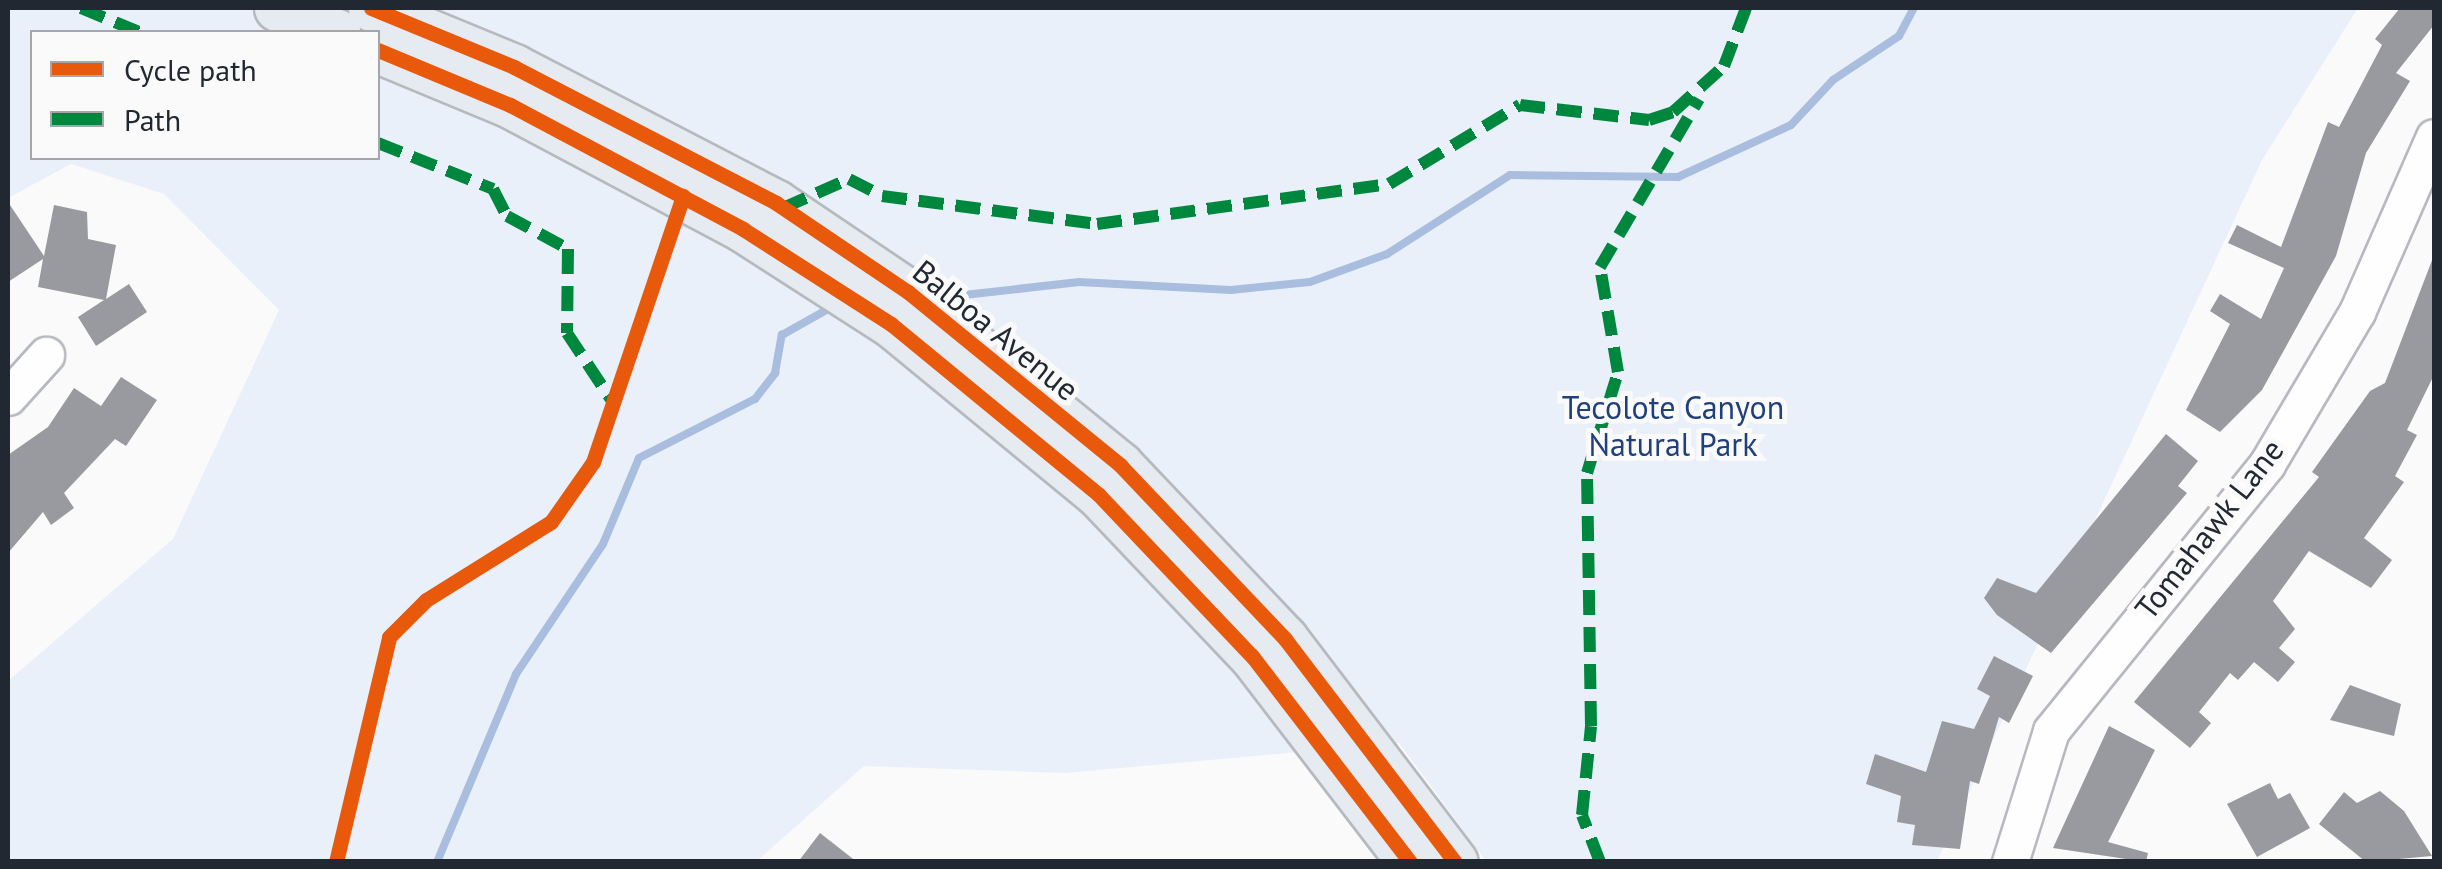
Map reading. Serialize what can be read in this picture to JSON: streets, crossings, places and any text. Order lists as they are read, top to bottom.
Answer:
{
  "streets": {
    "main road": ["Balboa Avenue"],
    "street": ["Tomahawk Lane"]
  },
  "parks": ["Tecolote Canyon Natural Park"],
  "legend": ["Cycle path", "Path"]
}
